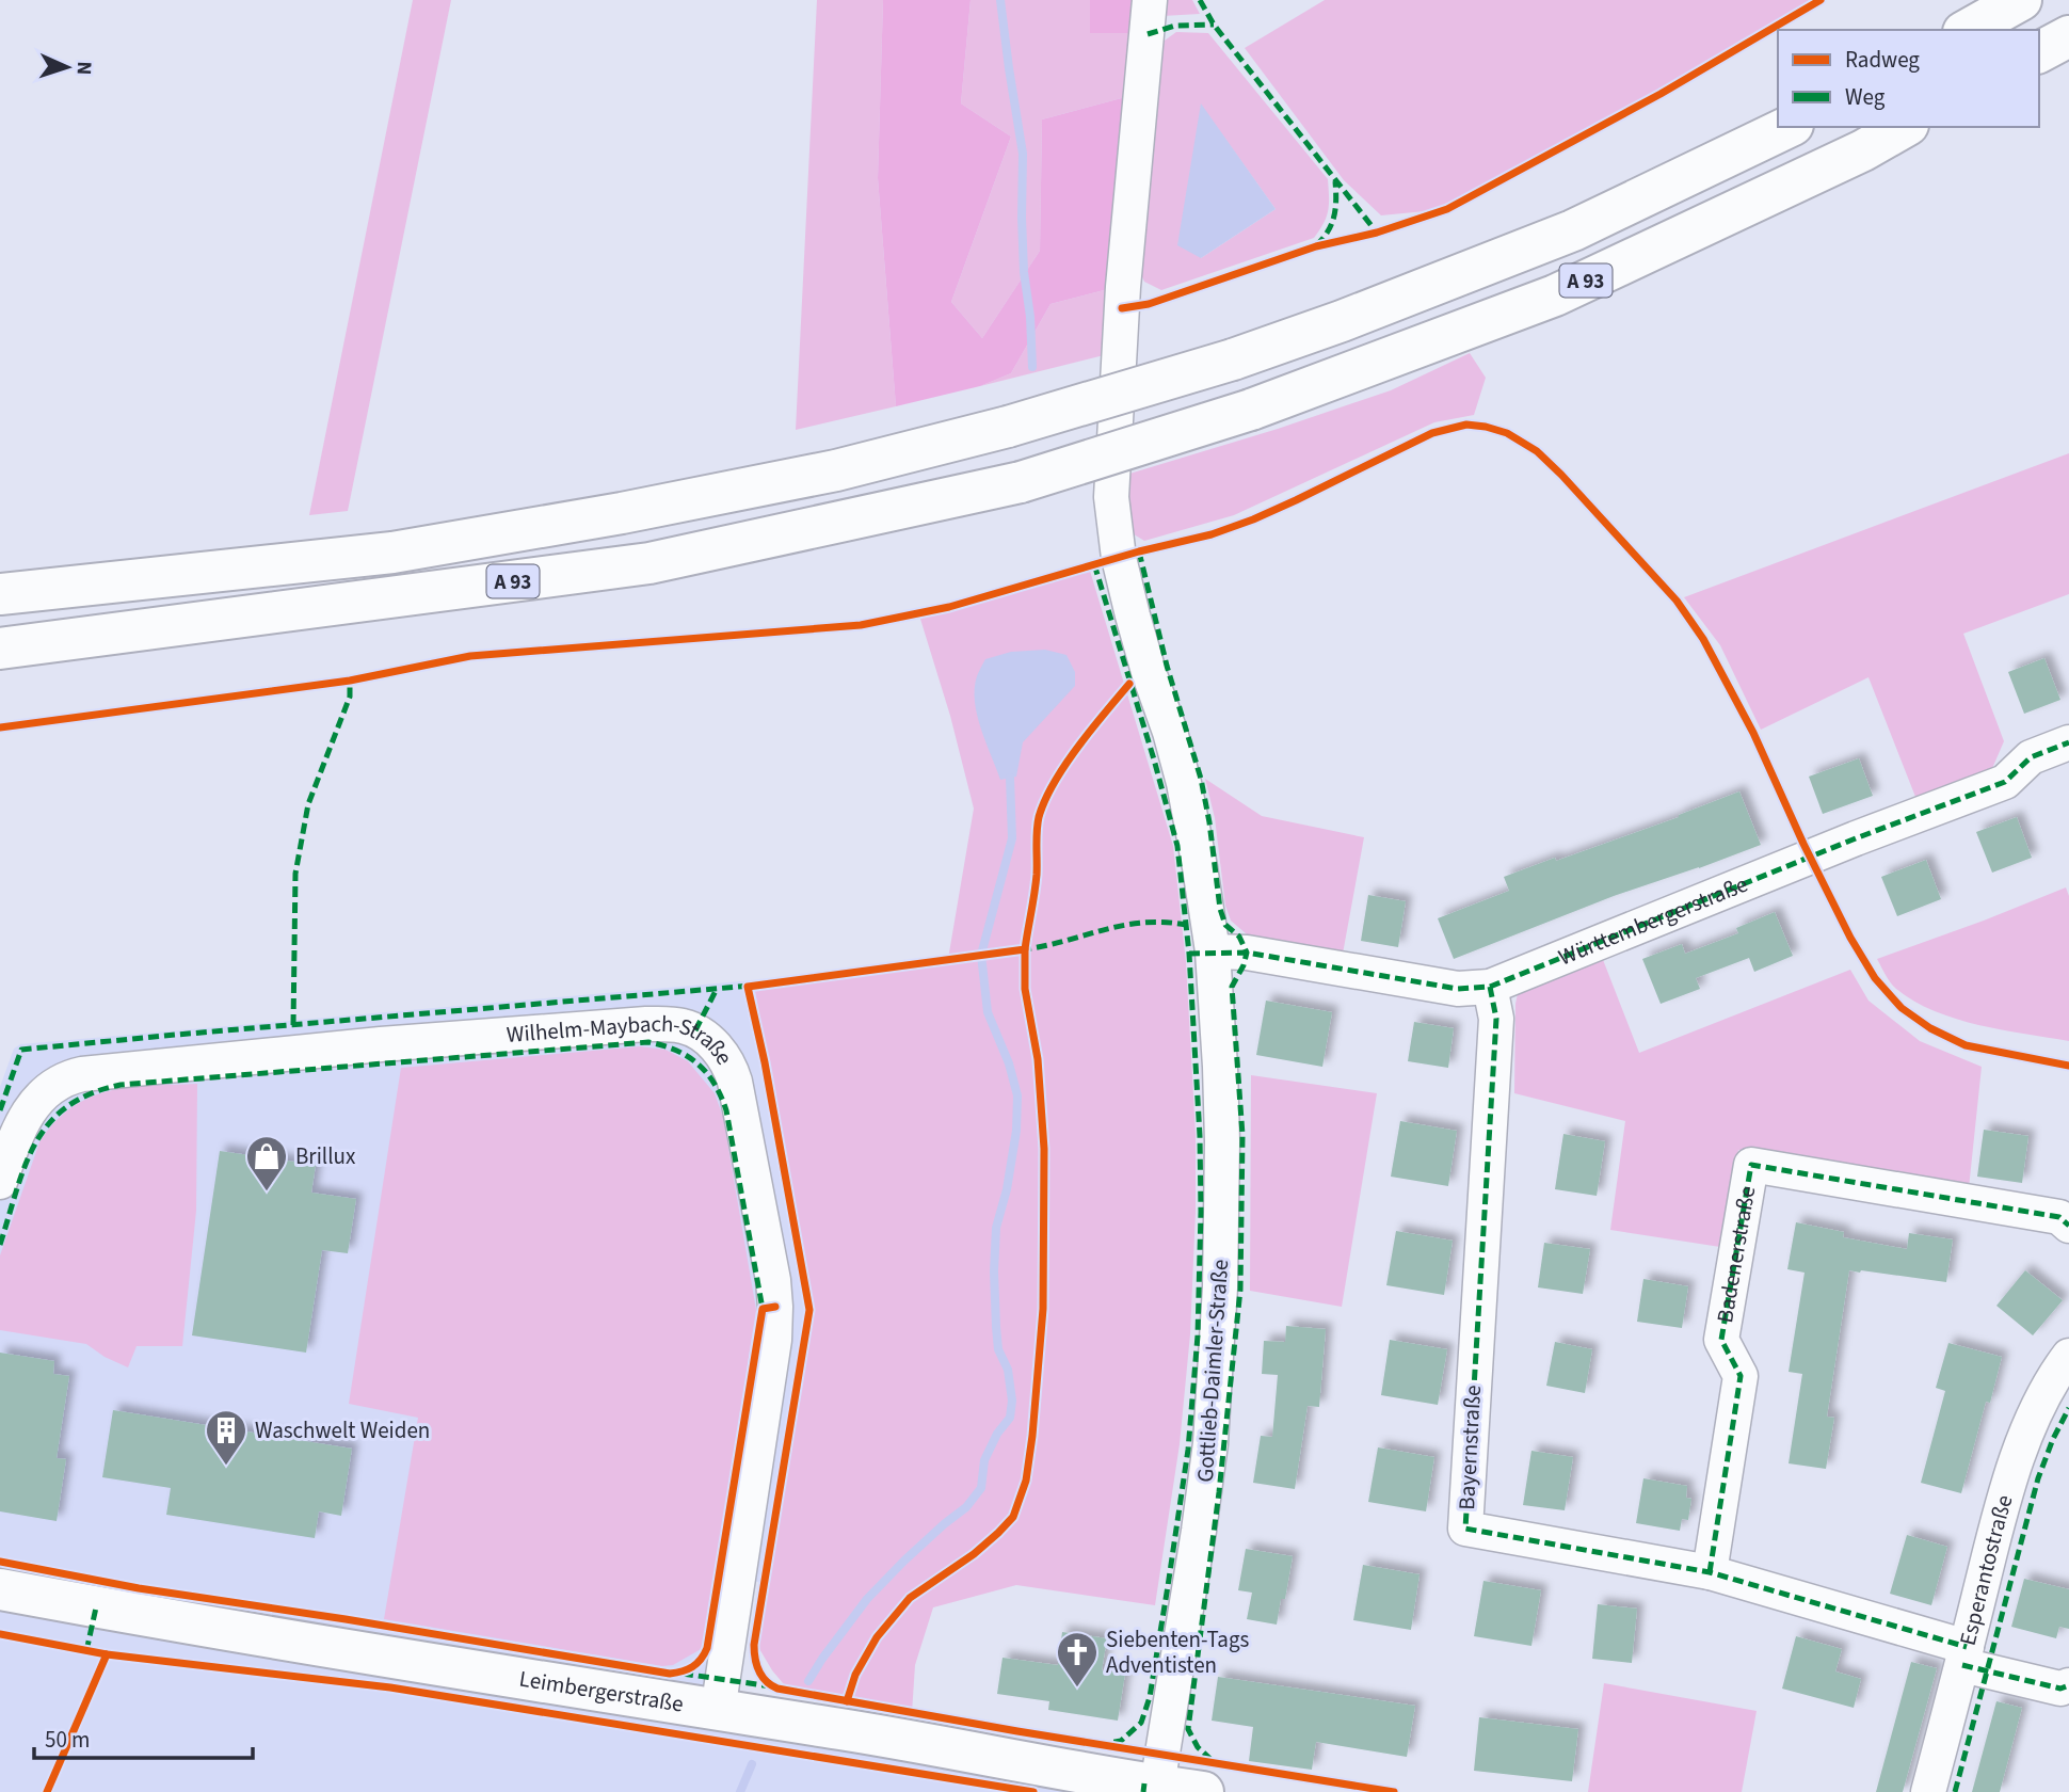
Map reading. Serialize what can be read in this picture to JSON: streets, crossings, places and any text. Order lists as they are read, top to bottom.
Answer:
{
  "streets": {
    "main road": ["A 93", "Leimbergerstraße"],
    "street": [
      "Württembergerstraße",
      "Wilhelm-Maybach-Straße",
      "Badenerstraße",
      "Gottlieb-Daimler-Straße",
      "Bayernstraße",
      "Esperantostraße"
    ]
  },
  "crossings": [
    ["Württembergerstraße", "Gottlieb-Daimler-Straße"],
    ["Württembergerstraße", "Bayernstraße"],
    ["Wilhelm-Maybach-Straße", "Leimbergerstraße"],
    ["Badenerstraße", "Bayernstraße"],
    ["Gottlieb-Daimler-Straße", "Leimbergerstraße"],
    ["Bayernstraße", "Esperantostraße"]
  ],
  "places": {
    "shop": ["Brillux"],
    "building": ["Waschwelt Weiden"],
    "church": ["Siebenten-Tags Adventisten"]
  },
  "legend": ["Radweg", "Weg"],
  "scale_bar": "50 m",
  "north": "right"
}
